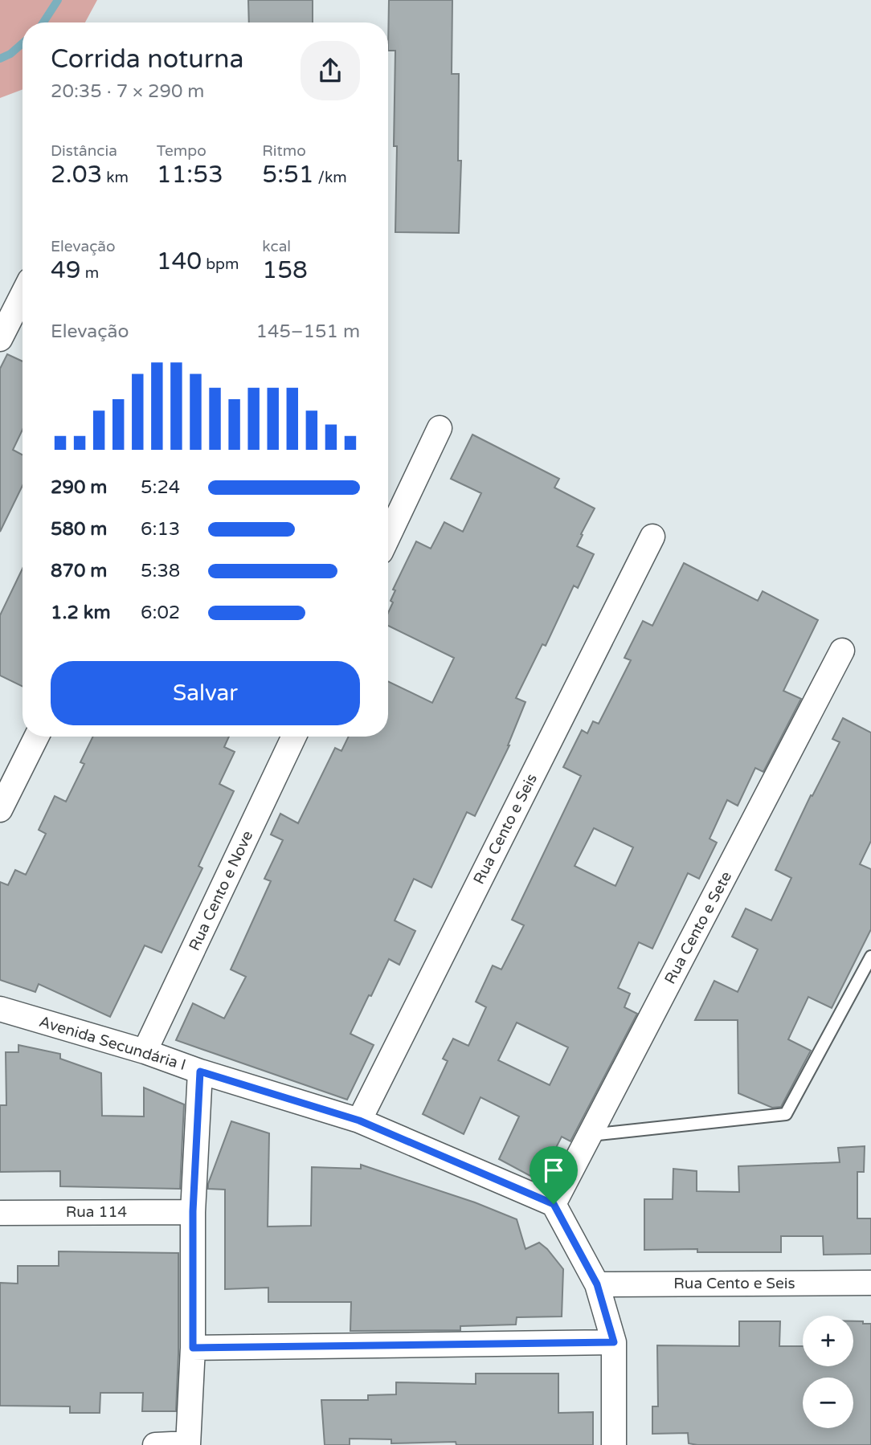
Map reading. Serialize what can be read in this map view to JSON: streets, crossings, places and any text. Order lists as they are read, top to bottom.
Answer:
{
  "streets": {
    "street": [
      "Rua Cento e Seis",
      "Rua Cento e Nove",
      "Rua Cento e Sete",
      "Avenida Secundária I",
      "Rua 114"
    ]
  },
  "crossings": [
    ["Rua Cento e Seis", "Avenida Secundária I"],
    ["Rua Cento e Nove", "Avenida Secundária I"],
    ["Rua Cento e Sete", "Avenida Secundária I"]
  ],
  "page": {
    "heading": ["Corrida noturna", "20:35 · 7 × 290 m"],
    "stats": [
      ["Distância", "2.03 km"],
      ["Tempo", "11:53"],
      ["Ritmo", "5:51 /km"],
      ["Elevação", "49 m"],
      ["140 bpm"],
      ["kcal", "158"]
    ],
    "chart": ["Elevação", "145–151 m"],
    "list": [
      {
        "name": "290 m",
        "note": "5:24"
      },
      {
        "name": "580 m",
        "note": "6:13"
      },
      {
        "name": "870 m",
        "note": "5:38"
      },
      {
        "name": "1.2 km",
        "note": "6:02"
      }
    ],
    "buttons": "Salvar",
    "map_buttons": ["+", "−"]
  }
}
